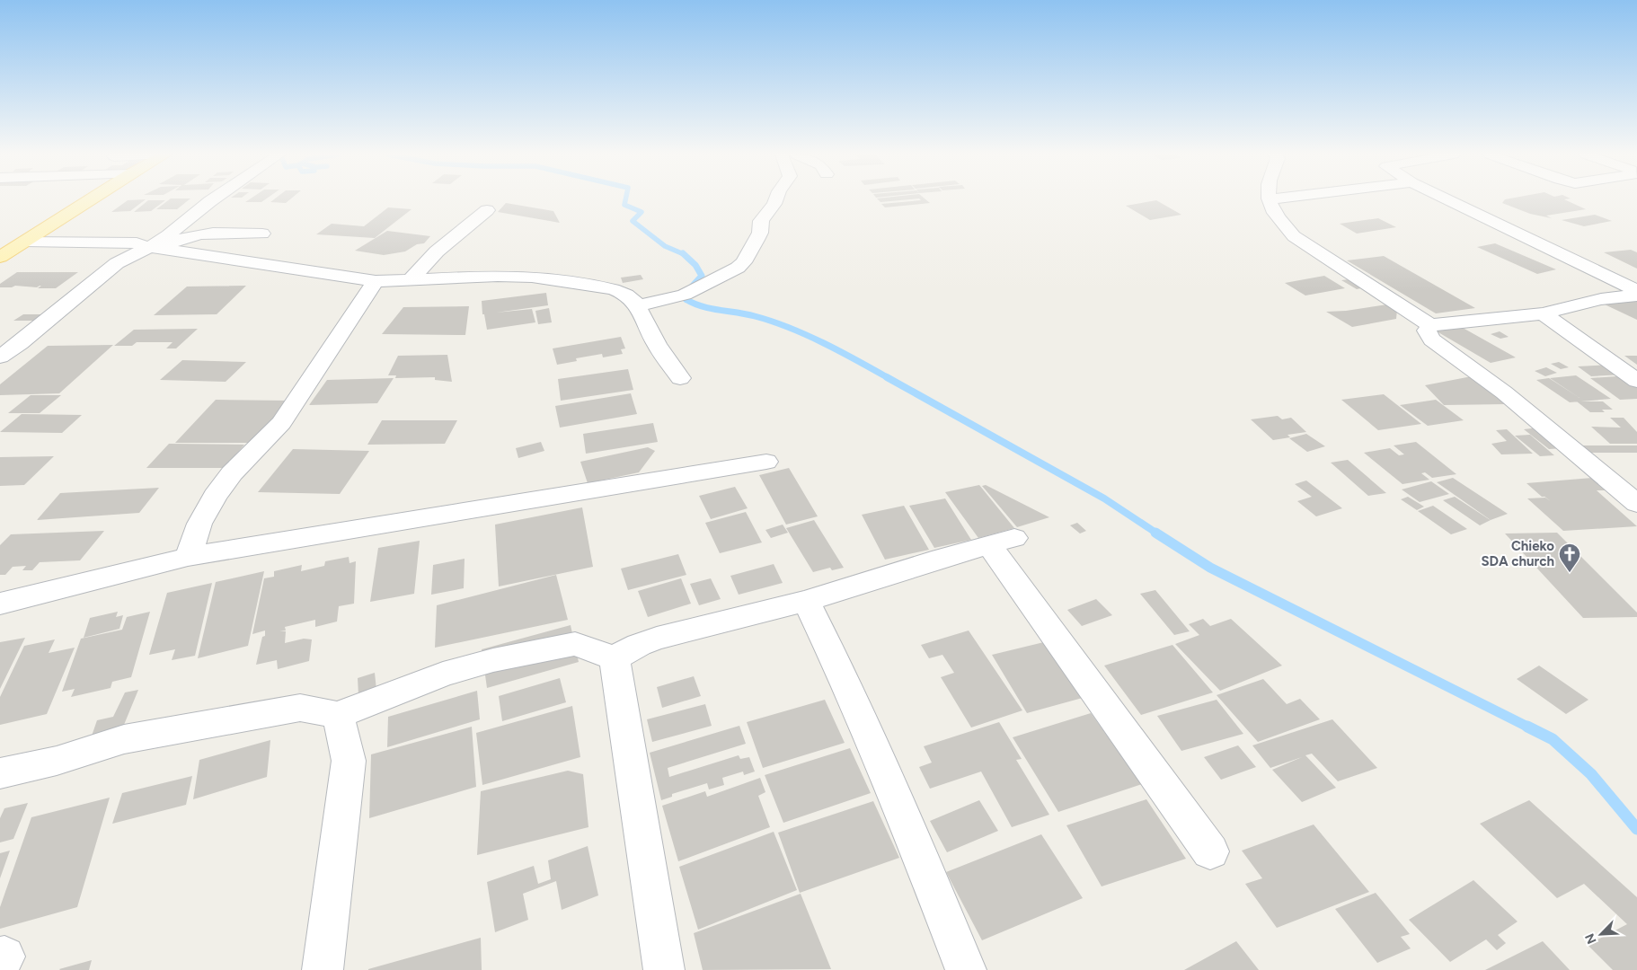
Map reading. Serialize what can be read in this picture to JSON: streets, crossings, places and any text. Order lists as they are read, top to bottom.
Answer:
{
  "places": {
    "church": ["Chieko SDA church"]
  },
  "north": "bottom left"
}
